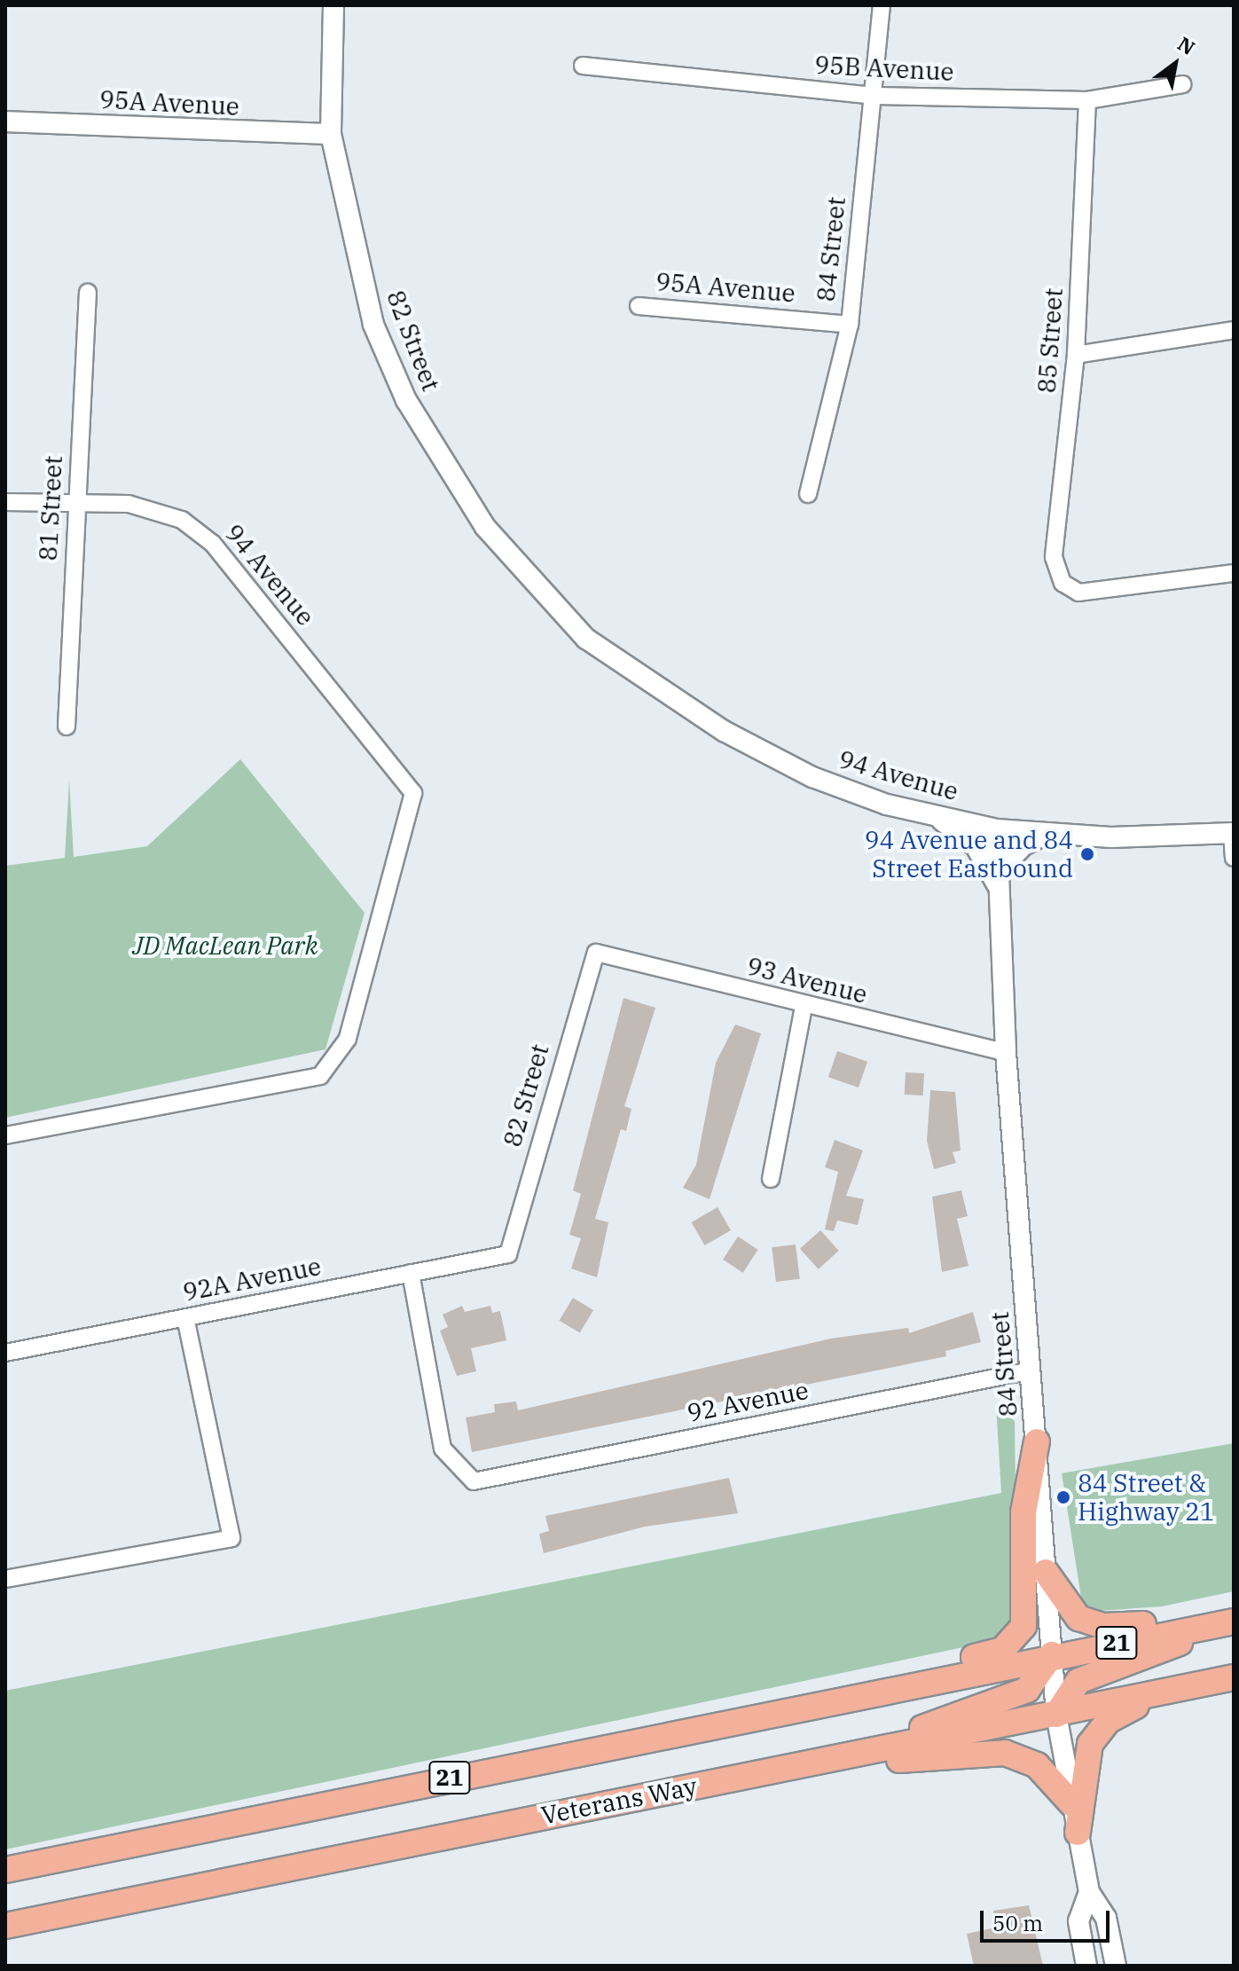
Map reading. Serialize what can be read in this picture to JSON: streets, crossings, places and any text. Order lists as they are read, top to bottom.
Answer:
{
  "streets": {
    "main road": ["21", "Veterans Way"],
    "street": [
      "95B Avenue",
      "95A Avenue",
      "84 Street",
      "82 Street",
      "85 Street",
      "81 Street",
      "94 Avenue",
      "93 Avenue",
      "92A Avenue",
      "92 Avenue"
    ]
  },
  "crossings": [
    ["95B Avenue", "84 Street"],
    ["95B Avenue", "85 Street"],
    ["95A Avenue", "84 Street"],
    ["95A Avenue", "82 Street"],
    ["84 Street", "94 Avenue"],
    ["84 Street", "93 Avenue"],
    ["84 Street", "92 Avenue"],
    ["84 Street", "21"],
    ["84 Street", "Veterans Way"],
    ["82 Street", "94 Avenue"],
    ["82 Street", "93 Avenue"],
    ["82 Street", "92A Avenue"],
    ["81 Street", "94 Avenue"],
    ["92A Avenue", "92 Avenue"]
  ],
  "parks": ["JD MacLean Park"],
  "places": ["94 Avenue and 84 Street Eastbound", "84 Street & Highway 21"],
  "scale_bar": "50 m",
  "north": "top right"
}
